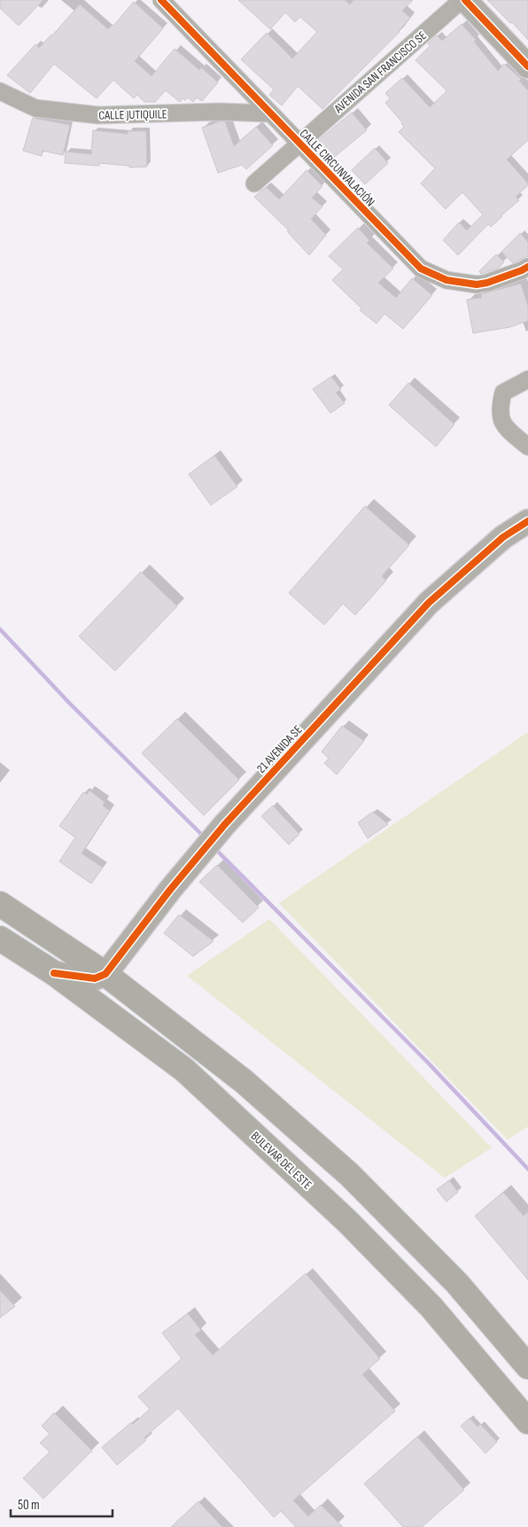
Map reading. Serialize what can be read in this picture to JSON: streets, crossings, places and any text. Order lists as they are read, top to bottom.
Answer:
{
  "streets": {
    "highway": ["BULEVAR DEL ESTE"],
    "street": [
      "AVENIDA SAN FRANCISCO SE",
      "CALLE JUTIQUILE",
      "CALLE CIRCUNVALACIÓN",
      "21 AVENIDA SE"
    ]
  },
  "crossings": [
    ["AVENIDA SAN FRANCISCO SE", "CALLE CIRCUNVALACIÓN"],
    ["CALLE JUTIQUILE", "CALLE CIRCUNVALACIÓN"]
  ],
  "scale_bar": "50 m"
}
